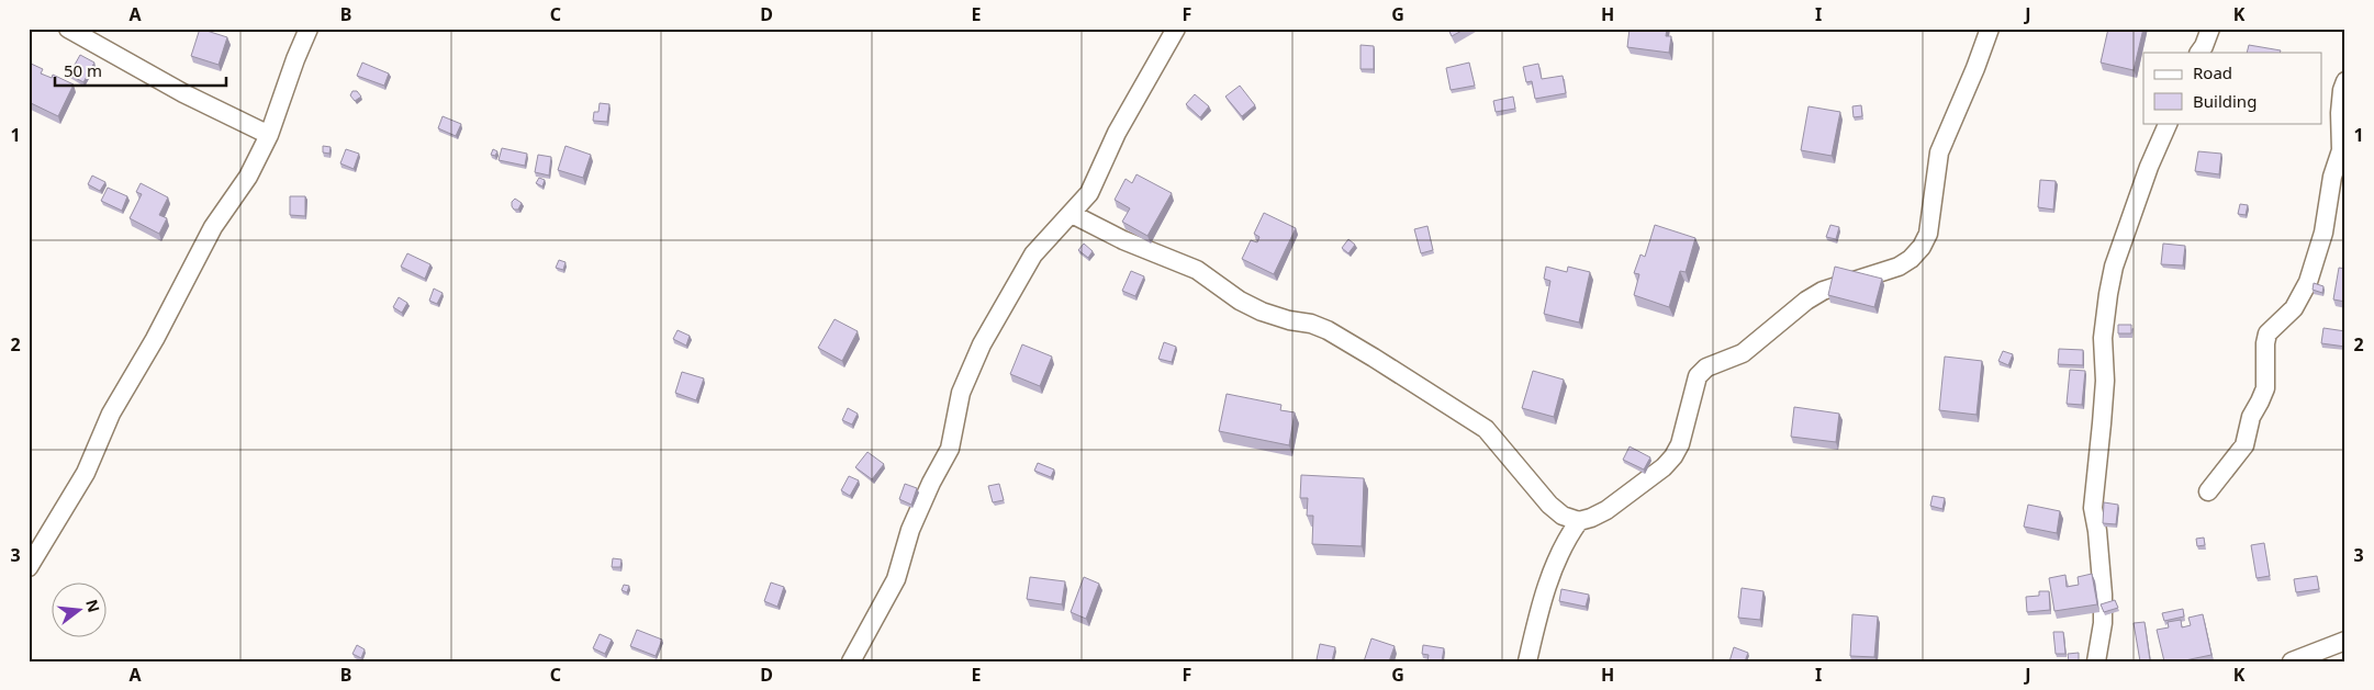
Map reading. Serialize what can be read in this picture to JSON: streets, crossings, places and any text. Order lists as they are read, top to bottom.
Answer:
{
  "legend": ["Road", "Building"],
  "scale_bar": "50 m",
  "north": "right",
  "grid": {
    "columns": [
      "A",
      "B",
      "C",
      "D",
      "E",
      "F",
      "G",
      "H",
      "I",
      "J",
      "K"
    ],
    "rows": ["1", "2", "3"]
  }
}
